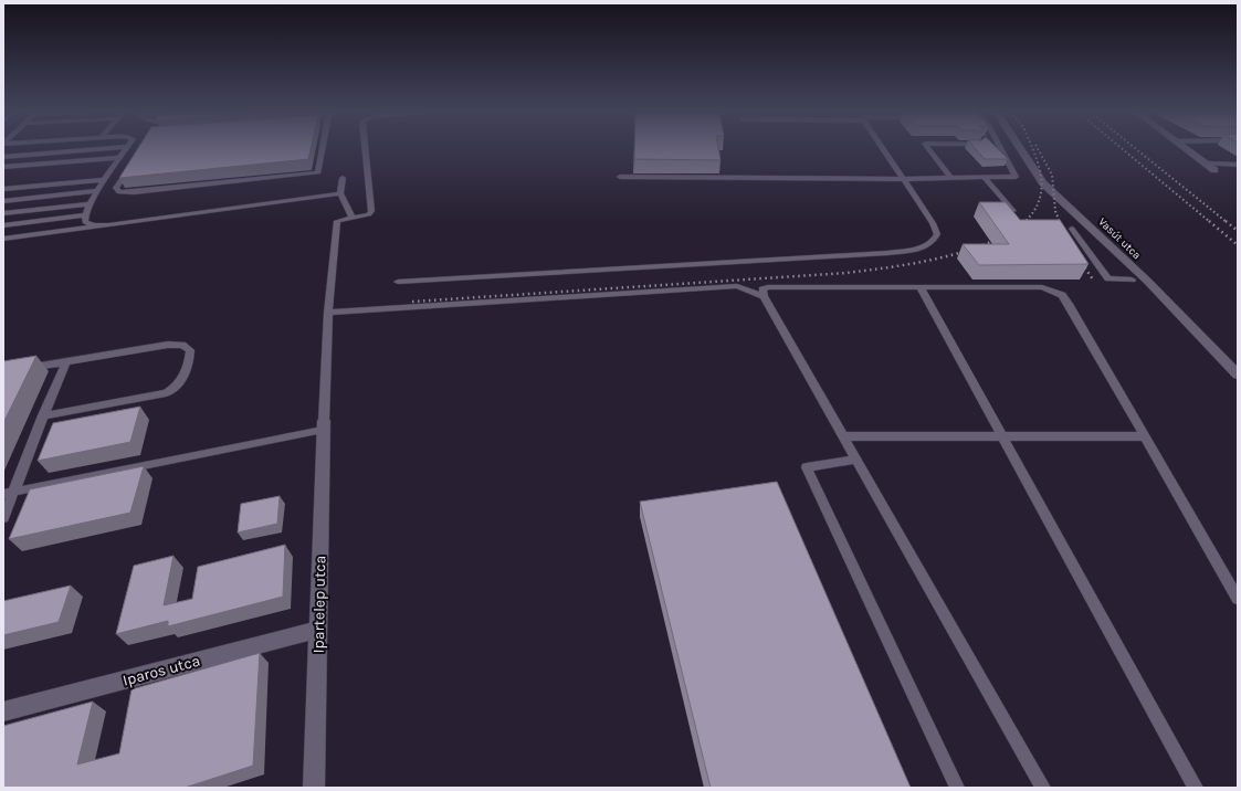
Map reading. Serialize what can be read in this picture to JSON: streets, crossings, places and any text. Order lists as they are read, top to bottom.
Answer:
{
  "streets": {
    "street": ["Vasút utca", "Ipartelep utca", "Iparos utca"]
  },
  "crossings": [
    ["Ipartelep utca", "Iparos utca"]
  ]
}
